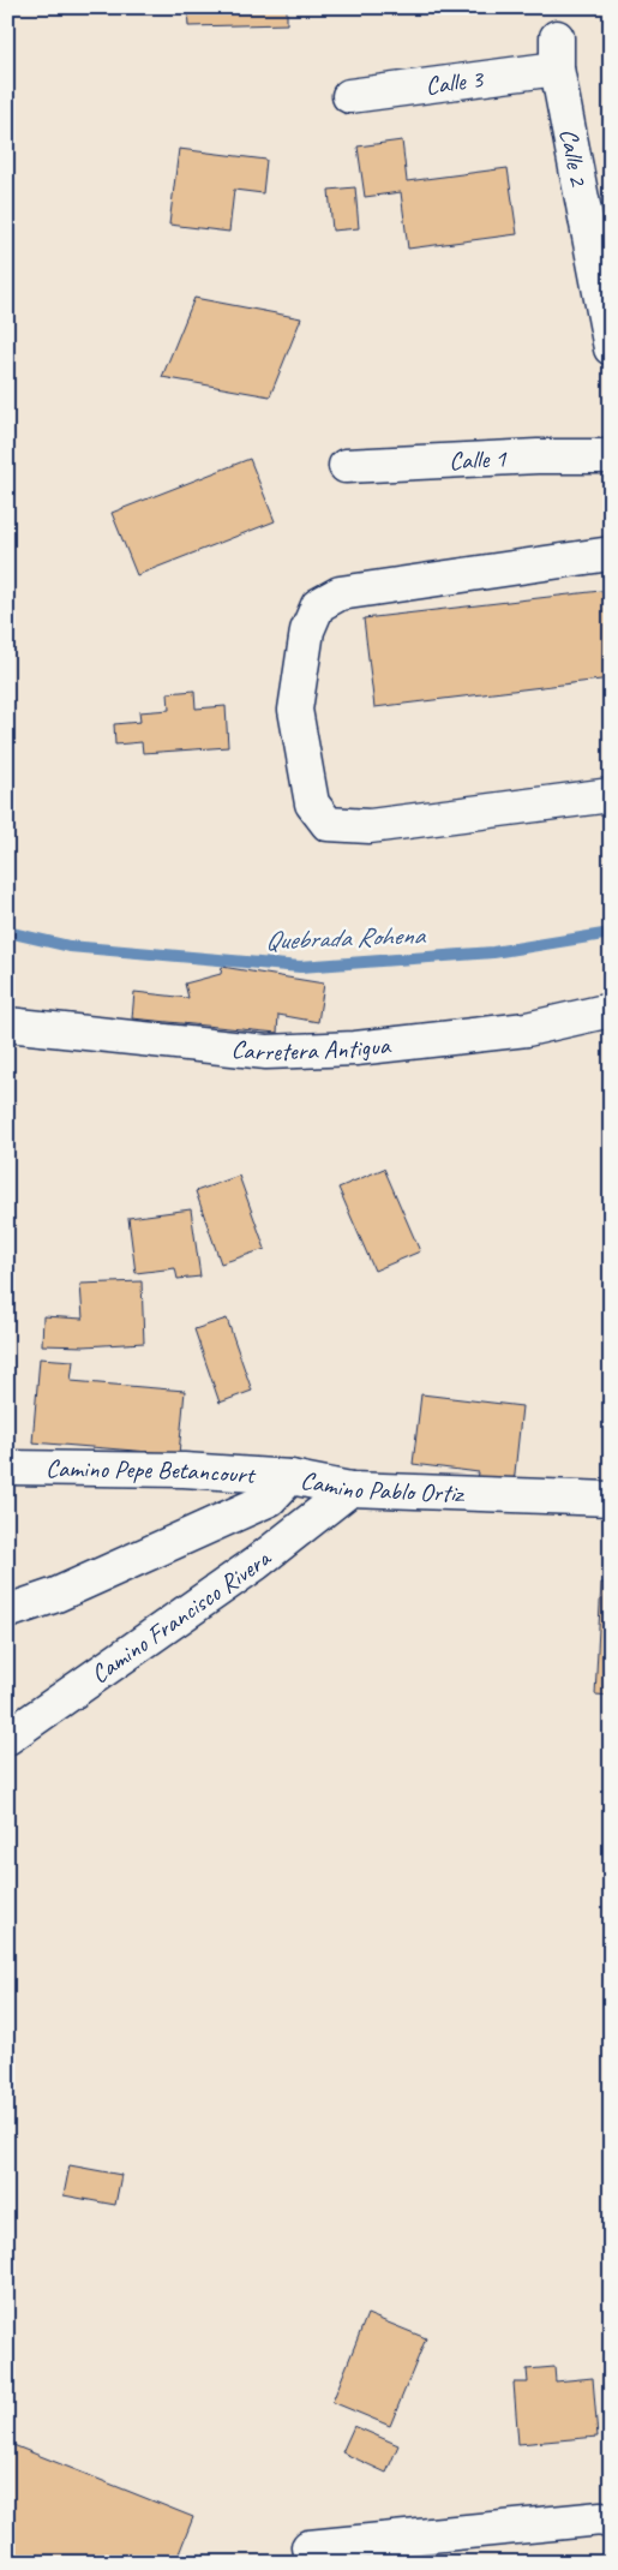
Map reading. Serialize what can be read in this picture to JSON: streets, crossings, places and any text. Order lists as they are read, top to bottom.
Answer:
{
  "streets": {
    "street": [
      "Calle 3",
      "Calle 2",
      "Calle 1",
      "Carretera Antigua",
      "Camino Pepe Betancourt",
      "Camino Pablo Ortiz",
      "Camino Francisco Rivera"
    ]
  },
  "crossings": [
    ["Calle 3", "Calle 2"],
    ["Camino Pepe Betancourt", "Camino Pablo Ortiz"],
    ["Camino Pablo Ortiz", "Camino Francisco Rivera"]
  ],
  "water": ["Quebrada Rohena"]
}
